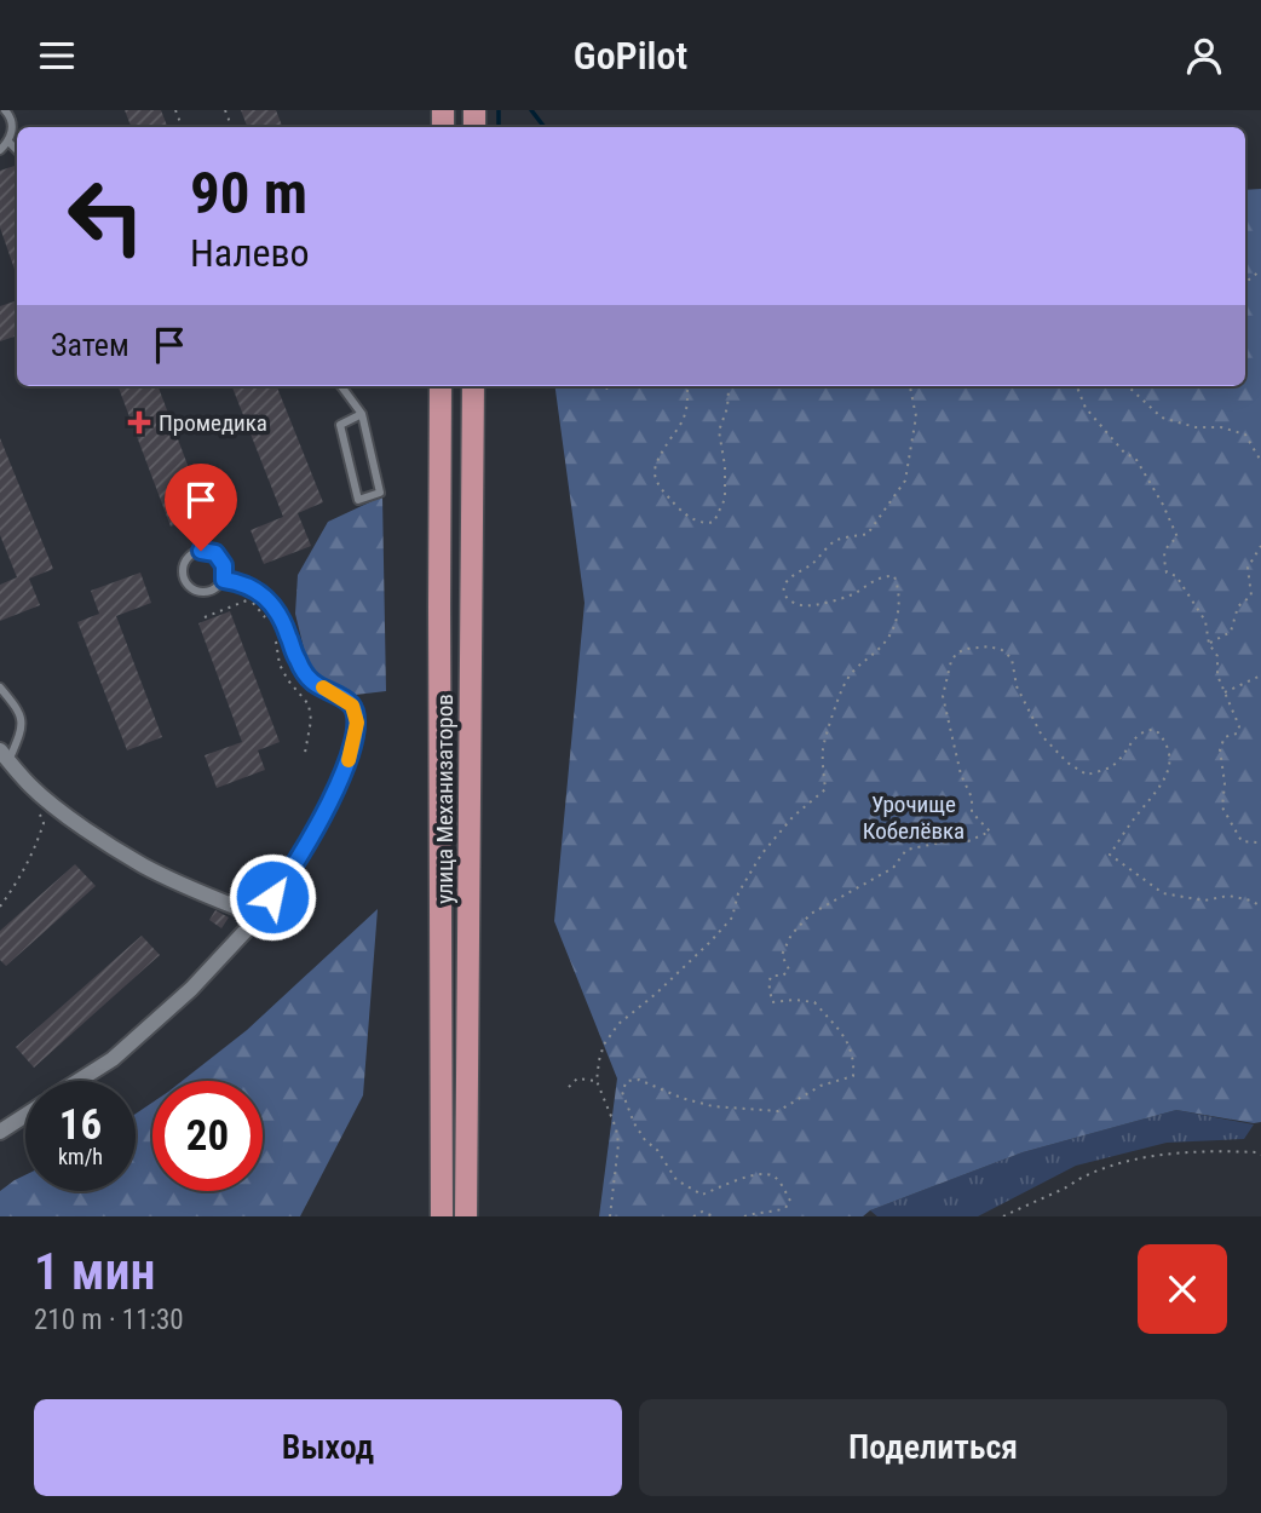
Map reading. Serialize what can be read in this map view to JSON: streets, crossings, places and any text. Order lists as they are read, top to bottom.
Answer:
{
  "streets": {
    "main road": ["улица Механизаторов"]
  },
  "parks": ["Урочище Кобелёвка"],
  "places": {
    "health": ["Промедика"]
  },
  "page": {
    "header": "GoPilot",
    "turn": ["90 m", "Налево"],
    "then": "Затем",
    "speed": "16 km/h",
    "limit": "20",
    "heading": ["1 мин", "210 m · 11:30"],
    "buttons": ["Выход", "Поделиться"]
  }
}
